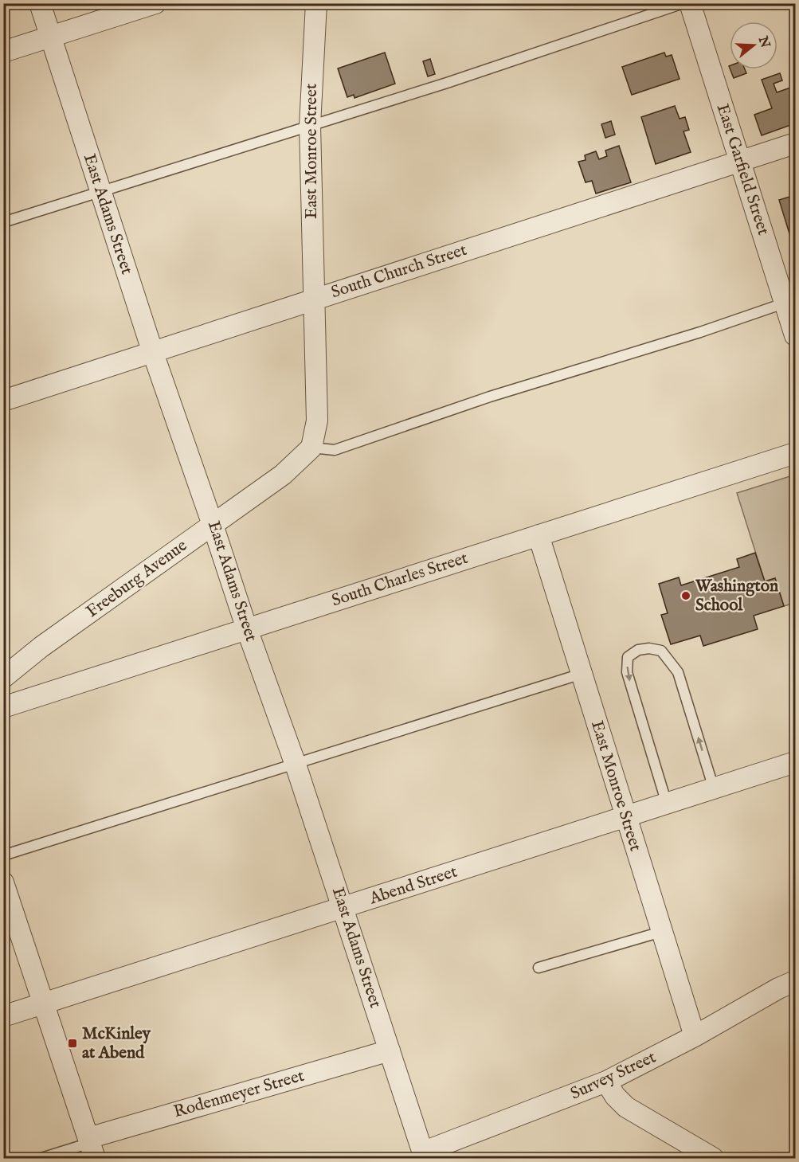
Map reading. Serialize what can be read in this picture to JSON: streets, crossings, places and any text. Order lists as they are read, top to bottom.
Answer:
{
  "streets": {
    "street": [
      "East Monroe Street",
      "East Garfield Street",
      "East Adams Street",
      "South Church Street",
      "Freeburg Avenue",
      "South Charles Street",
      "Abend Street",
      "Survey Street",
      "Rodenmeyer Street"
    ]
  },
  "crossings": [
    ["East Monroe Street", "South Church Street"],
    ["East Monroe Street", "South Charles Street"],
    ["East Monroe Street", "Abend Street"],
    ["East Monroe Street", "Survey Street"],
    ["East Garfield Street", "South Church Street"],
    ["East Adams Street", "South Church Street"],
    ["East Adams Street", "Freeburg Avenue"],
    ["East Adams Street", "South Charles Street"],
    ["East Adams Street", "Abend Street"],
    ["East Adams Street", "Survey Street"],
    ["East Adams Street", "Rodenmeyer Street"]
  ],
  "places": {
    "other": ["Washington School"],
    "transit": ["McKinley at Abend"]
  },
  "north": "right"
}
